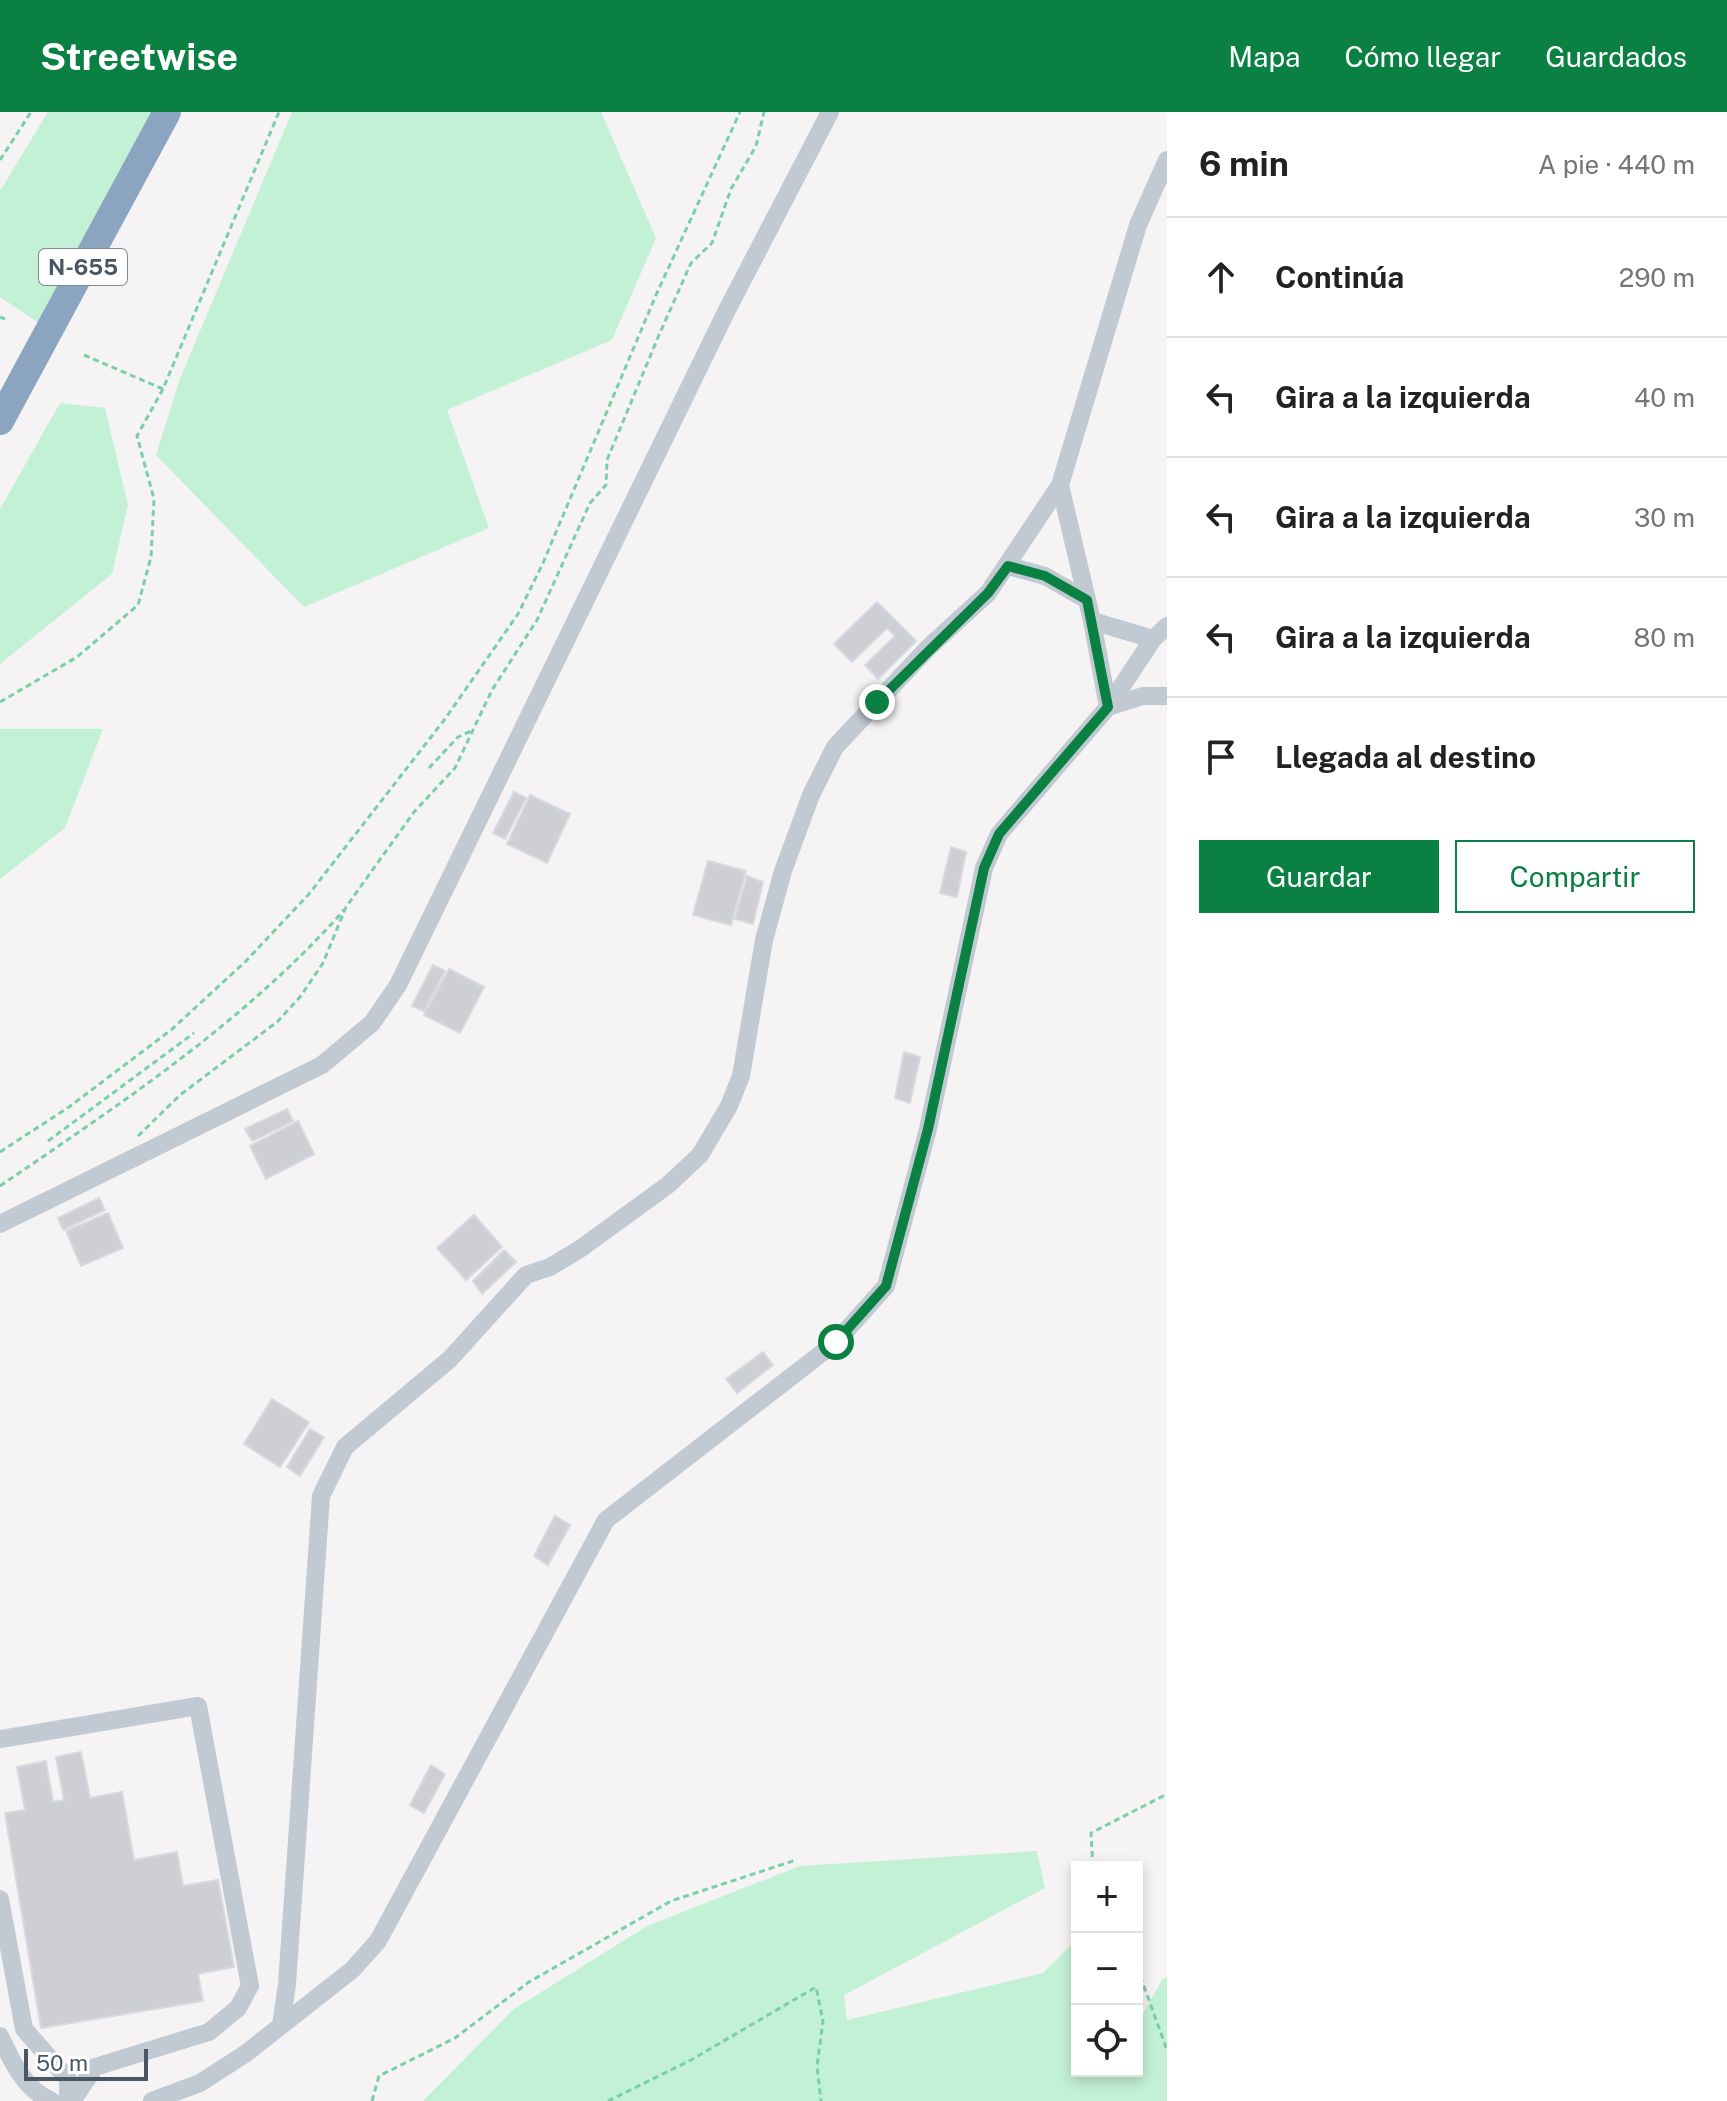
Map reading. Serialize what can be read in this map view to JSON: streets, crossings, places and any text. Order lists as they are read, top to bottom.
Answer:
{
  "streets": {
    "highway": ["N-655"]
  },
  "scale_bar": "50 m",
  "page": {
    "header": "Streetwise",
    "nav": ["Mapa", "Cómo llegar", "Guardados"],
    "heading": ["6 min", "A pie · 440 m"],
    "list": [
      ["Continúa", "290 m"],
      ["Gira a la izquierda", "40 m"],
      ["Gira a la izquierda", "30 m"],
      ["Gira a la izquierda", "80 m"],
      "Llegada al destino"
    ],
    "buttons": ["Guardar", "Compartir"],
    "map_buttons": ["+", "−"],
    "scale": "50 m"
  }
}
